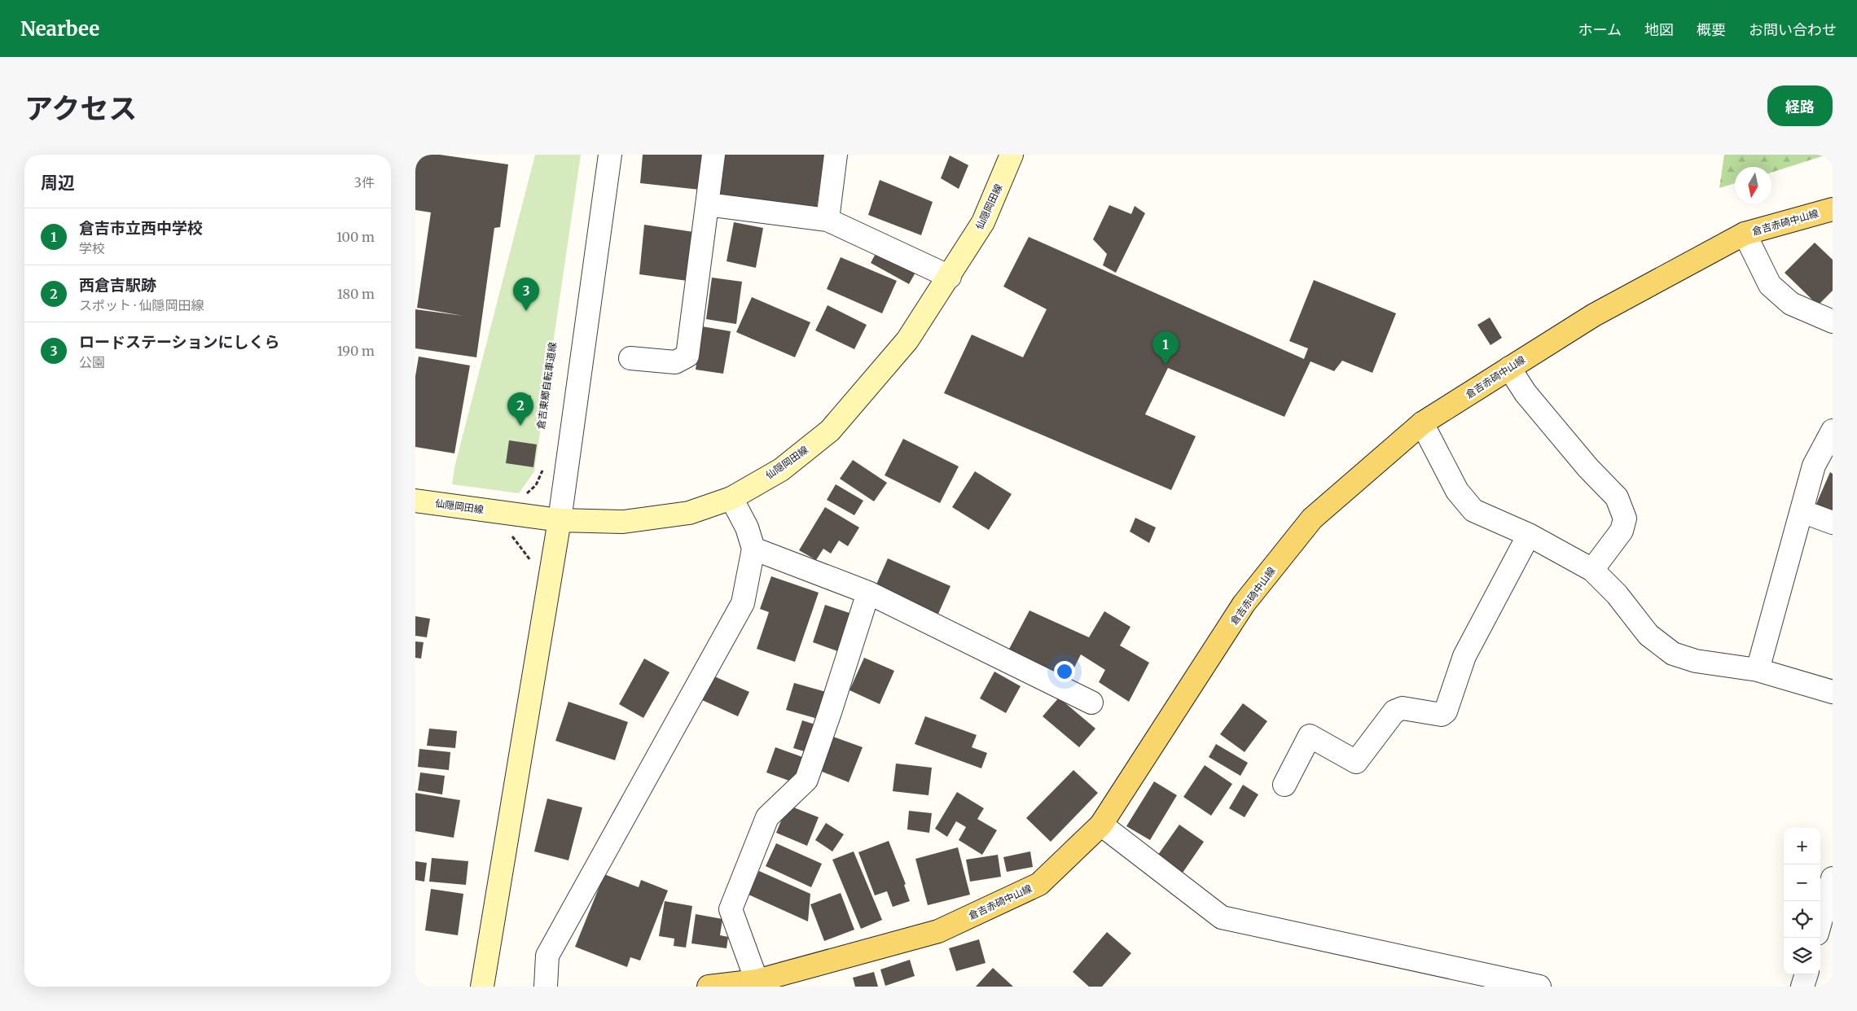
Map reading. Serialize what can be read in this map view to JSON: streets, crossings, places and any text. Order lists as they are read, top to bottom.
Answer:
{
  "streets": {
    "main road": ["仙隠岡田線", "倉吉赤碕中山線"]
  },
  "north": "bottom",
  "page": {
    "header": "Nearbee",
    "nav": [
      "ホーム",
      "地図",
      "概要",
      "お問い合わせ"
    ],
    "title": "アクセス",
    "buttons": "経路",
    "heading": ["周辺", "3件"],
    "list": [
      {
        "mark": "1",
        "name": "倉吉市立西中学校",
        "note": "学校",
        "value": "100 m"
      },
      {
        "mark": "2",
        "name": "西倉吉駅跡",
        "note": "スポット · 仙隠岡田線",
        "value": "180 m"
      },
      {
        "mark": "3",
        "name": "ロードステーションにしくら",
        "note": "公園",
        "value": "190 m"
      }
    ],
    "pins": ["3", "1", "2"],
    "map_buttons": ["+", "−"]
  }
}
